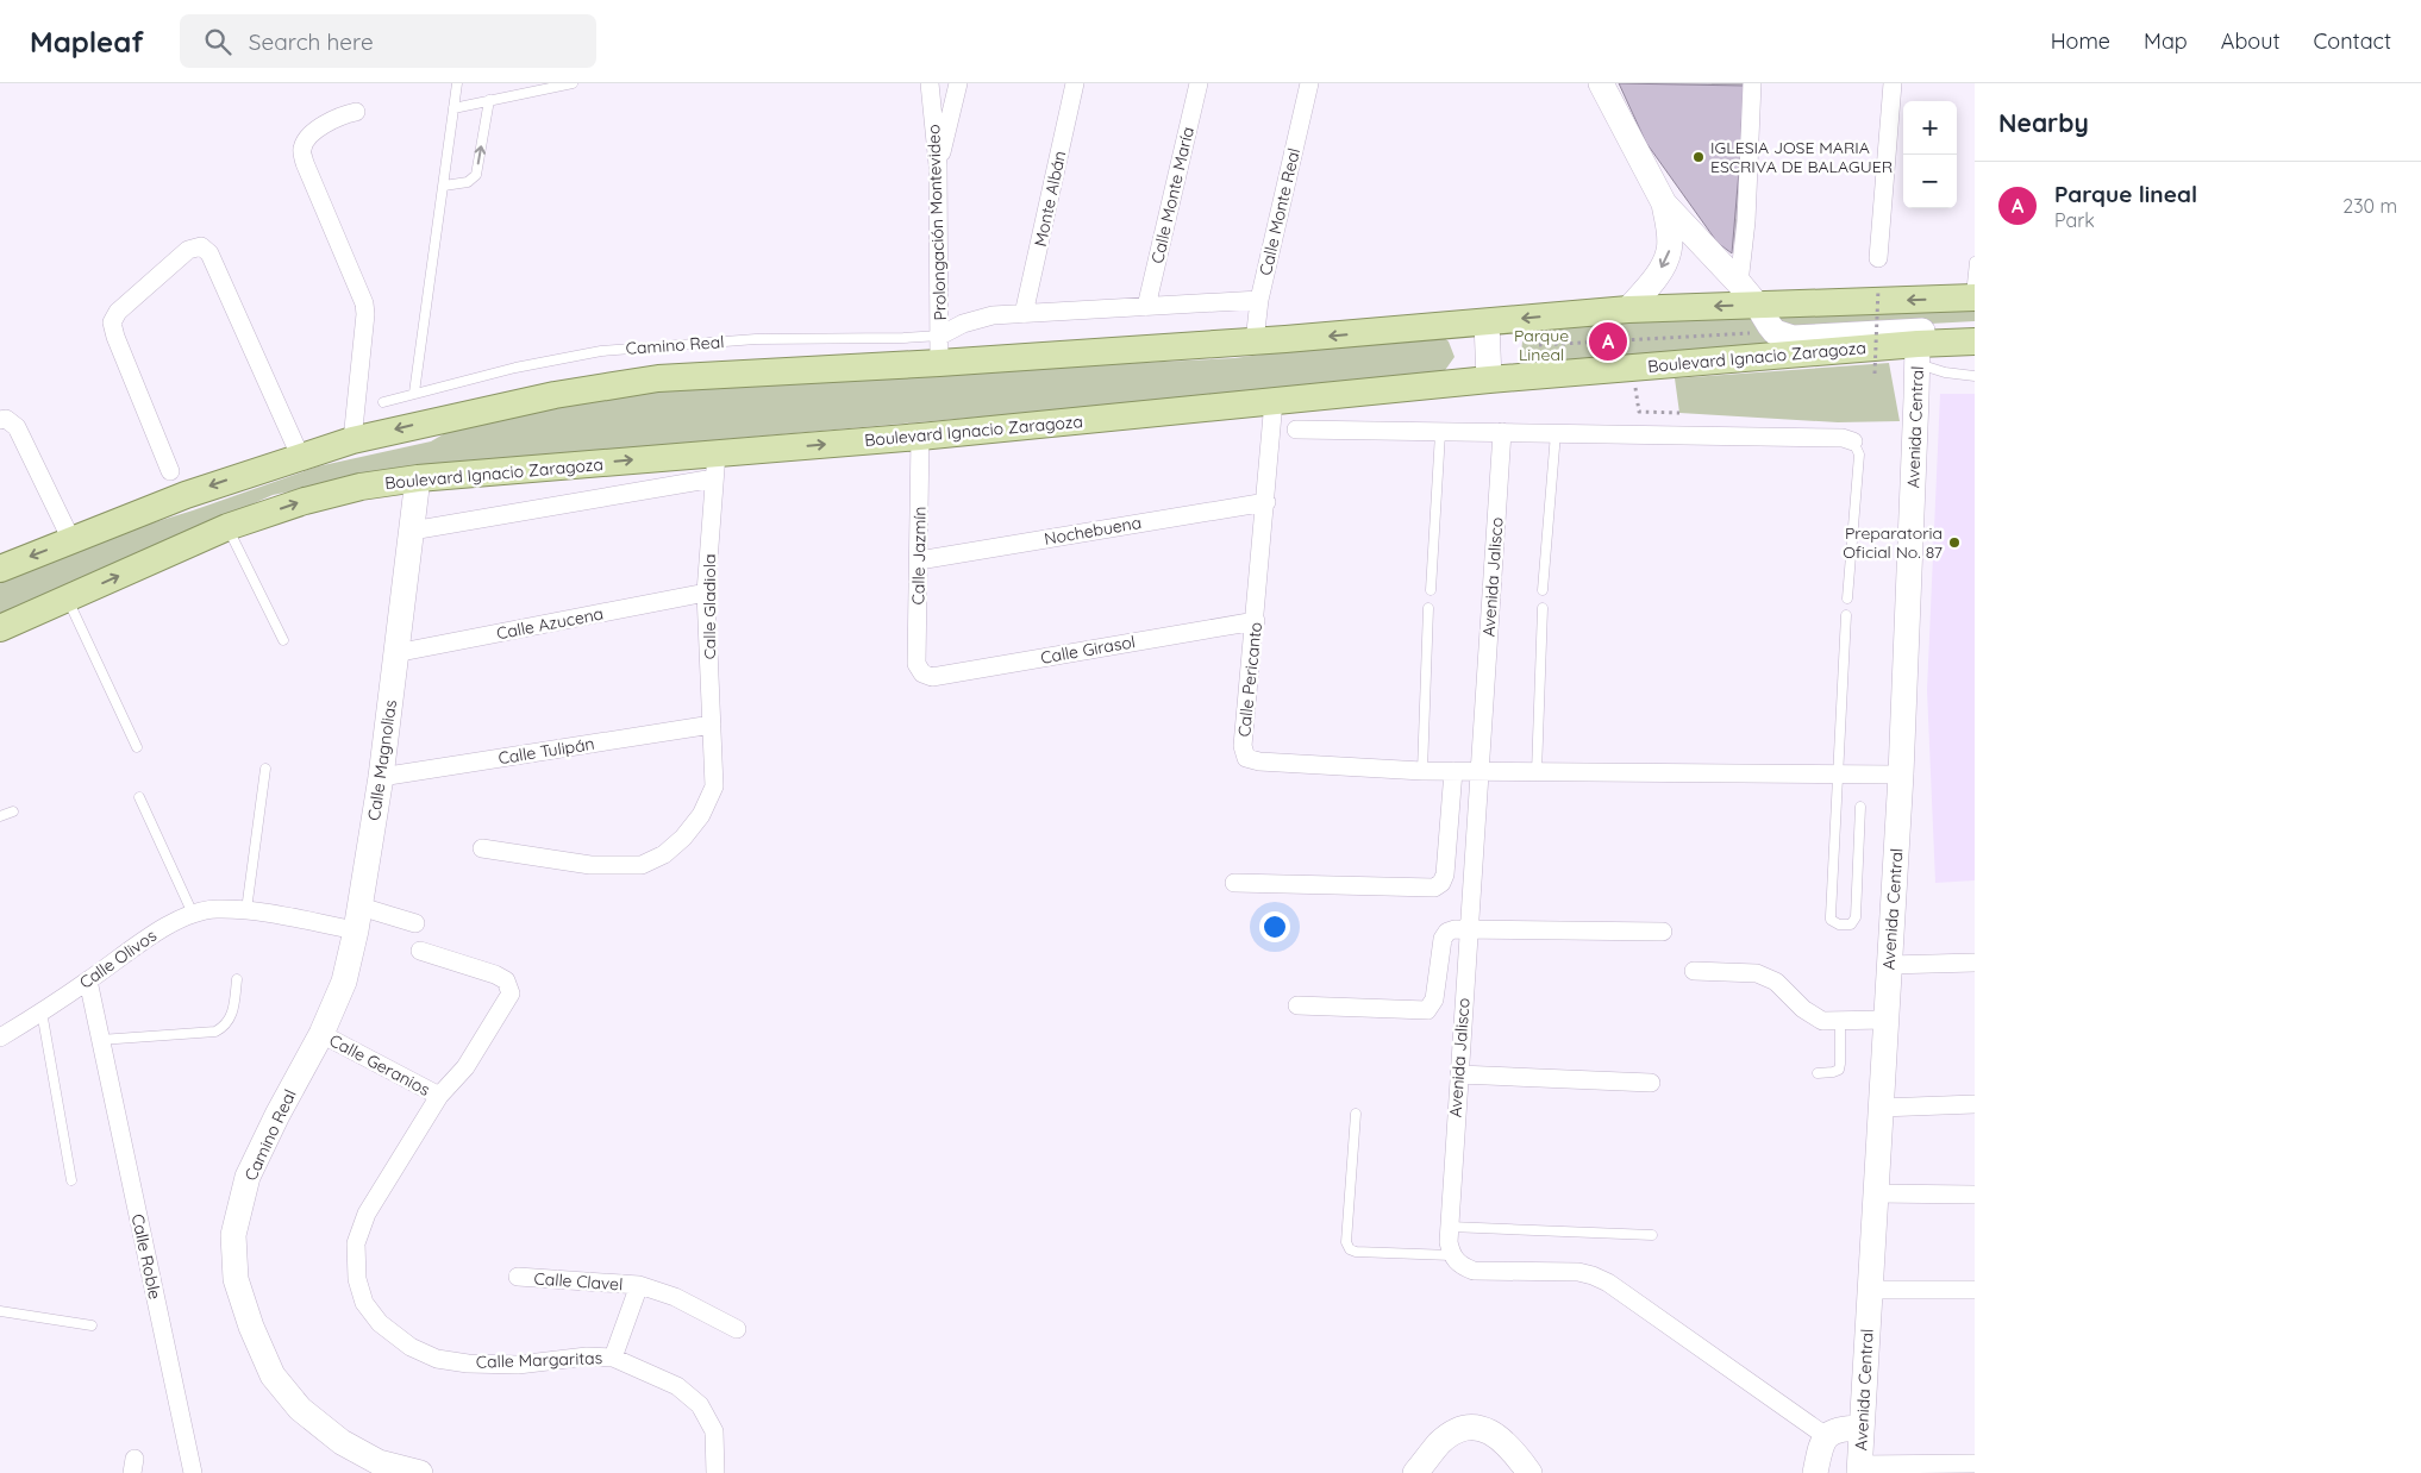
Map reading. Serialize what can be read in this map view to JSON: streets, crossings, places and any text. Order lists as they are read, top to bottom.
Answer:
{
  "streets": {
    "main road": [
      "Camino Real",
      "Boulevard Ignacio Zaragoza",
      "Avenida Central",
      "Calle Magnolias"
    ],
    "street": [
      "Calle Monte María",
      "Monte Albán",
      "Calle Monte Real",
      "Prolongación Montevideo",
      "Nochebuena",
      "Calle Jazmín",
      "Avenida Jalisco",
      "Calle Gladiola",
      "Calle Azucena",
      "Calle Girasol",
      "Calle Pericanto",
      "Calle Tulipán",
      "Calle Olivos",
      "Calle Geranios",
      "Calle Roble",
      "Calle Clavel",
      "Calle Margaritas"
    ]
  },
  "crossings": [
    ["Prolongación Montevideo", "Camino Real"],
    ["Camino Real", "Calle Magnolias"],
    ["Camino Real", "Calle Geranios"],
    ["Boulevard Ignacio Zaragoza", "Avenida Central"],
    ["Boulevard Ignacio Zaragoza", "Calle Jazmín"],
    ["Boulevard Ignacio Zaragoza", "Calle Gladiola"],
    ["Boulevard Ignacio Zaragoza", "Calle Pericanto"],
    ["Boulevard Ignacio Zaragoza", "Calle Magnolias"],
    ["Avenida Central", "Calle Pericanto"],
    ["Nochebuena", "Calle Jazmín"],
    ["Nochebuena", "Calle Pericanto"],
    ["Calle Jazmín", "Calle Girasol"],
    ["Avenida Jalisco", "Calle Pericanto"],
    ["Calle Gladiola", "Calle Azucena"],
    ["Calle Gladiola", "Calle Tulipán"],
    ["Calle Azucena", "Calle Magnolias"],
    ["Calle Girasol", "Calle Pericanto"],
    ["Calle Tulipán", "Calle Magnolias"],
    ["Calle Olivos", "Calle Roble"],
    ["Calle Geranios", "Calle Margaritas"],
    ["Calle Clavel", "Calle Margaritas"]
  ],
  "parks": ["Parque Lineal"],
  "places": ["IGLESIA JOSE MARIA ESCRIVA DE BALAGUER", "Preparatoria Oficial No. 87"],
  "page": {
    "header": "Mapleaf",
    "search": "Search here",
    "nav": [
      "Home",
      "Map",
      "About",
      "Contact"
    ],
    "heading": "Nearby",
    "map_buttons": ["+", "−"],
    "list": [
      {
        "mark": "A",
        "name": "Parque lineal",
        "note": "Park",
        "value": "230 m"
      }
    ],
    "pins": "A"
  }
}
